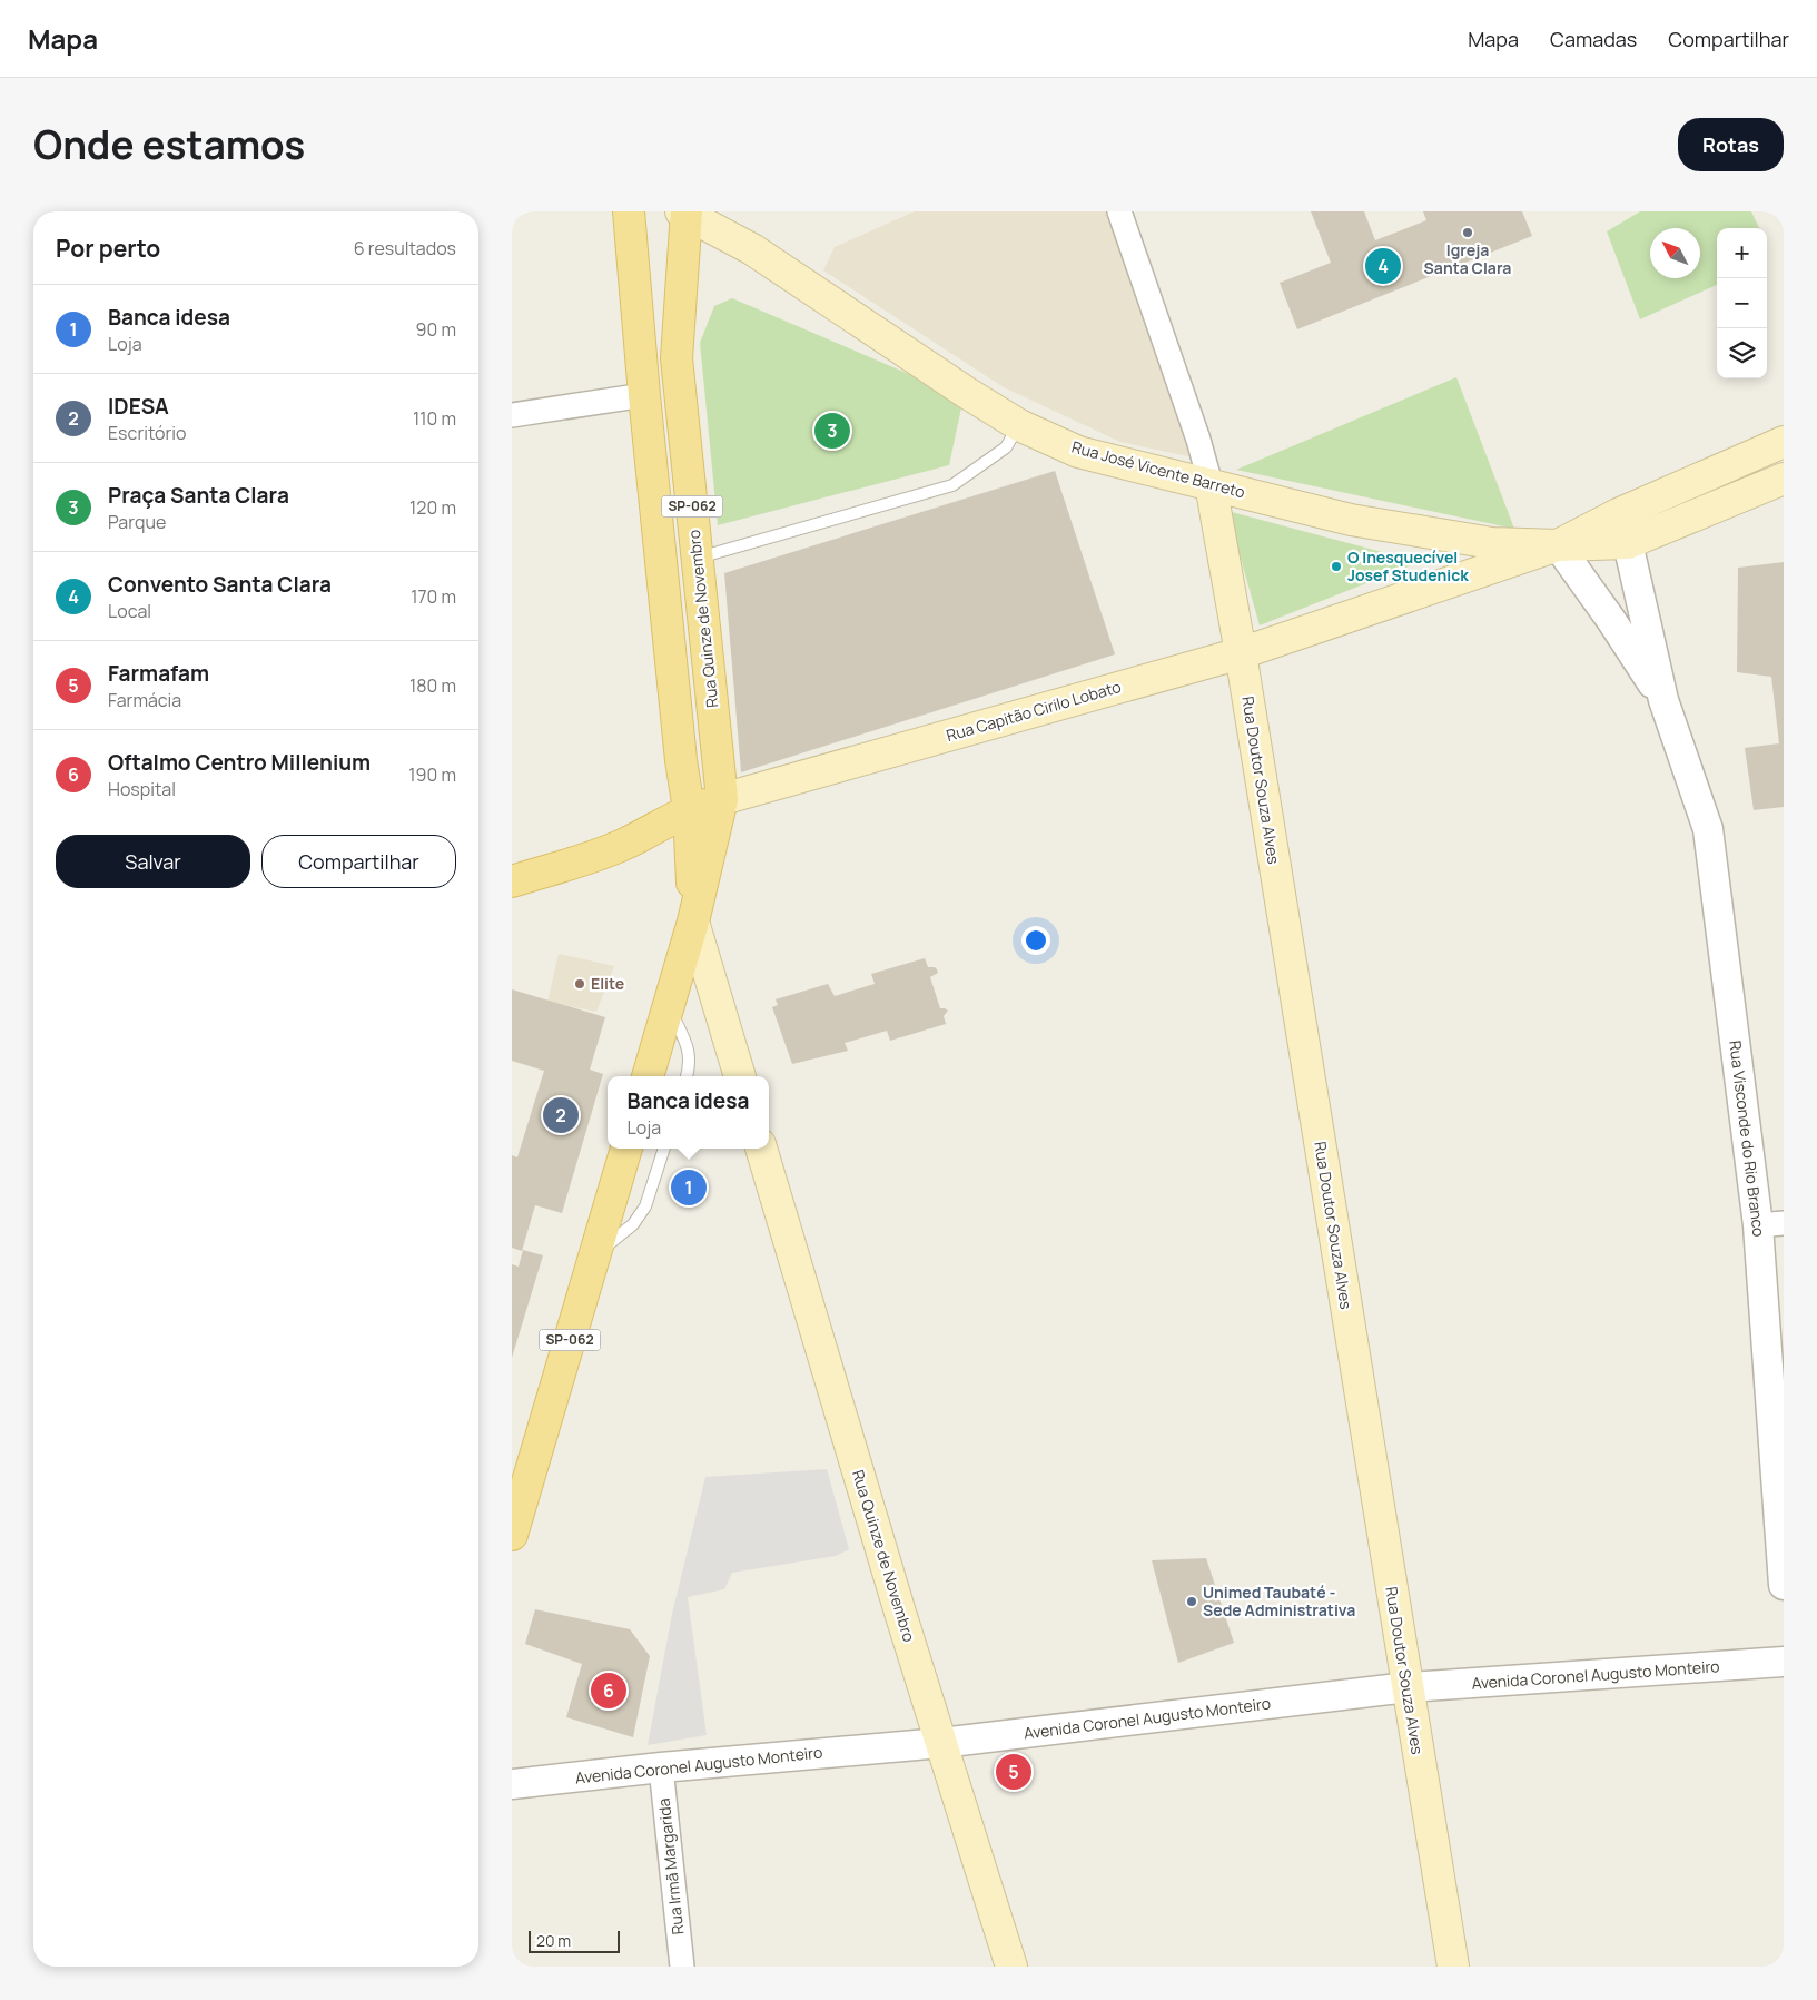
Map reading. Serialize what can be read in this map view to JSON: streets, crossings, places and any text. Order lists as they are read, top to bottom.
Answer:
{
  "streets": {
    "main road": [
      "Rua José Vicente Barreto",
      "SP-062",
      "Rua Quinze de Novembro",
      "Rua Capitão Cirilo Lobato",
      "Rua Doutor Souza Alves"
    ],
    "street": ["Rua Visconde do Rio Branco", "Avenida Coronel Augusto Monteiro", "Rua Irmã Margarida"]
  },
  "crossings": [
    ["Rua José Vicente Barreto", "Rua Quinze de Novembro"],
    ["Rua José Vicente Barreto", "Rua Capitão Cirilo Lobato"],
    ["Rua José Vicente Barreto", "Rua Doutor Souza Alves"],
    ["Rua José Vicente Barreto", "Rua Visconde do Rio Branco"],
    ["SP-062", "Rua Quinze de Novembro"],
    ["SP-062", "Rua Capitão Cirilo Lobato"],
    ["Rua Quinze de Novembro", "Rua Capitão Cirilo Lobato"],
    ["Rua Quinze de Novembro", "Avenida Coronel Augusto Monteiro"],
    ["Rua Capitão Cirilo Lobato", "Rua Doutor Souza Alves"],
    ["Rua Capitão Cirilo Lobato", "Rua Visconde do Rio Branco"],
    ["Rua Doutor Souza Alves", "Avenida Coronel Augusto Monteiro"],
    ["Avenida Coronel Augusto Monteiro", "Rua Irmã Margarida"]
  ],
  "places": [
    "Igreja Santa Clara",
    "O Inesquecível Josef Studenick",
    "Elite",
    "Unimed Taubaté - Sede Administrativa"
  ],
  "scale_bar": "20 m",
  "north": "top left",
  "page": {
    "header": "Mapa",
    "nav": ["Mapa", "Camadas", "Compartilhar"],
    "title": "Onde estamos",
    "buttons": [
      "Rotas",
      ["Salvar", "Compartilhar"]
    ],
    "heading": ["Por perto", "6 resultados"],
    "map_buttons": ["+", "−"],
    "pins": [
      "4",
      "3",
      "2",
      "1",
      "6",
      "5"
    ],
    "list": [
      {
        "mark": "1",
        "name": "Banca idesa",
        "note": "Loja",
        "value": "90 m"
      },
      {
        "mark": "2",
        "name": "IDESA",
        "note": "Escritório",
        "value": "110 m"
      },
      {
        "mark": "3",
        "name": "Praça Santa Clara",
        "note": "Parque",
        "value": "120 m"
      },
      {
        "mark": "4",
        "name": "Convento Santa Clara",
        "note": "Local",
        "value": "170 m"
      },
      {
        "mark": "5",
        "name": "Farmafam",
        "note": "Farmácia",
        "value": "180 m"
      },
      {
        "mark": "6",
        "name": "Oftalmo Centro Millenium",
        "note": "Hospital",
        "value": "190 m"
      }
    ],
    "popup": ["Banca idesa", "Loja"],
    "scale": "20 m"
  }
}
